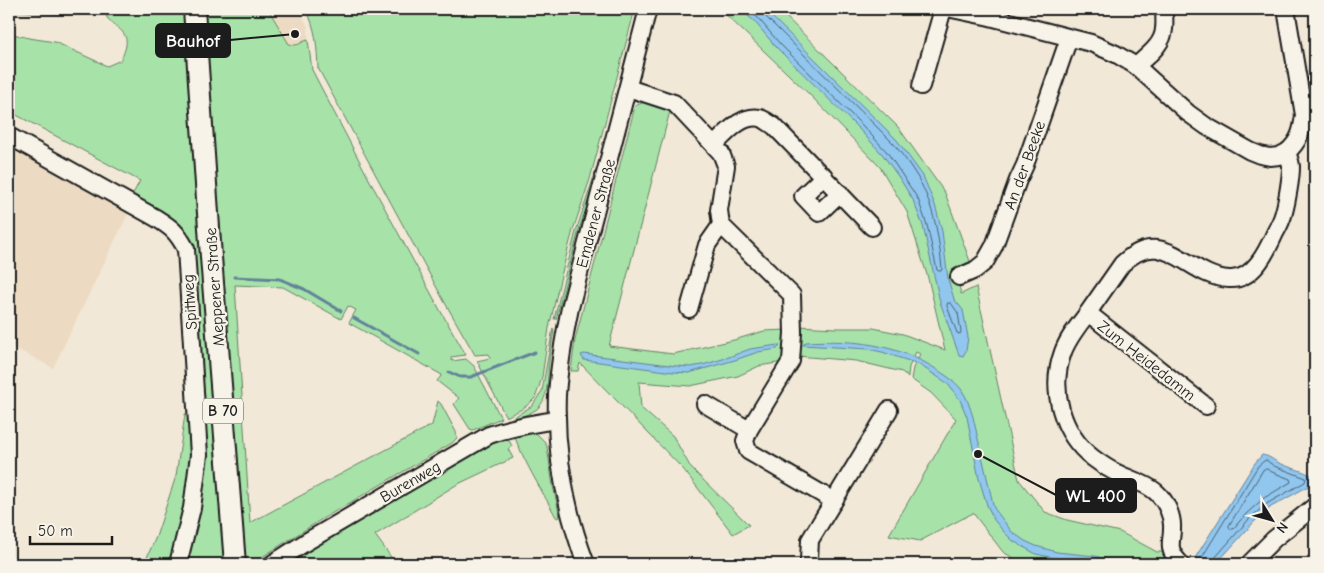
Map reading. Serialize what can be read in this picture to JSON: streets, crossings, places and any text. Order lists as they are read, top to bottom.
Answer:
{
  "streets": {
    "main road": ["Meppener Straße", "B 70"],
    "street": [
      "An der Beeke",
      "Emdener Straße",
      "Spittweg",
      "Zum Heidedamm",
      "Burenweg"
    ]
  },
  "crossings": [
    ["Emdener Straße", "Burenweg"]
  ],
  "places": ["Bauhof", "WL 400"],
  "scale_bar": "50 m",
  "north": "bottom right"
}
